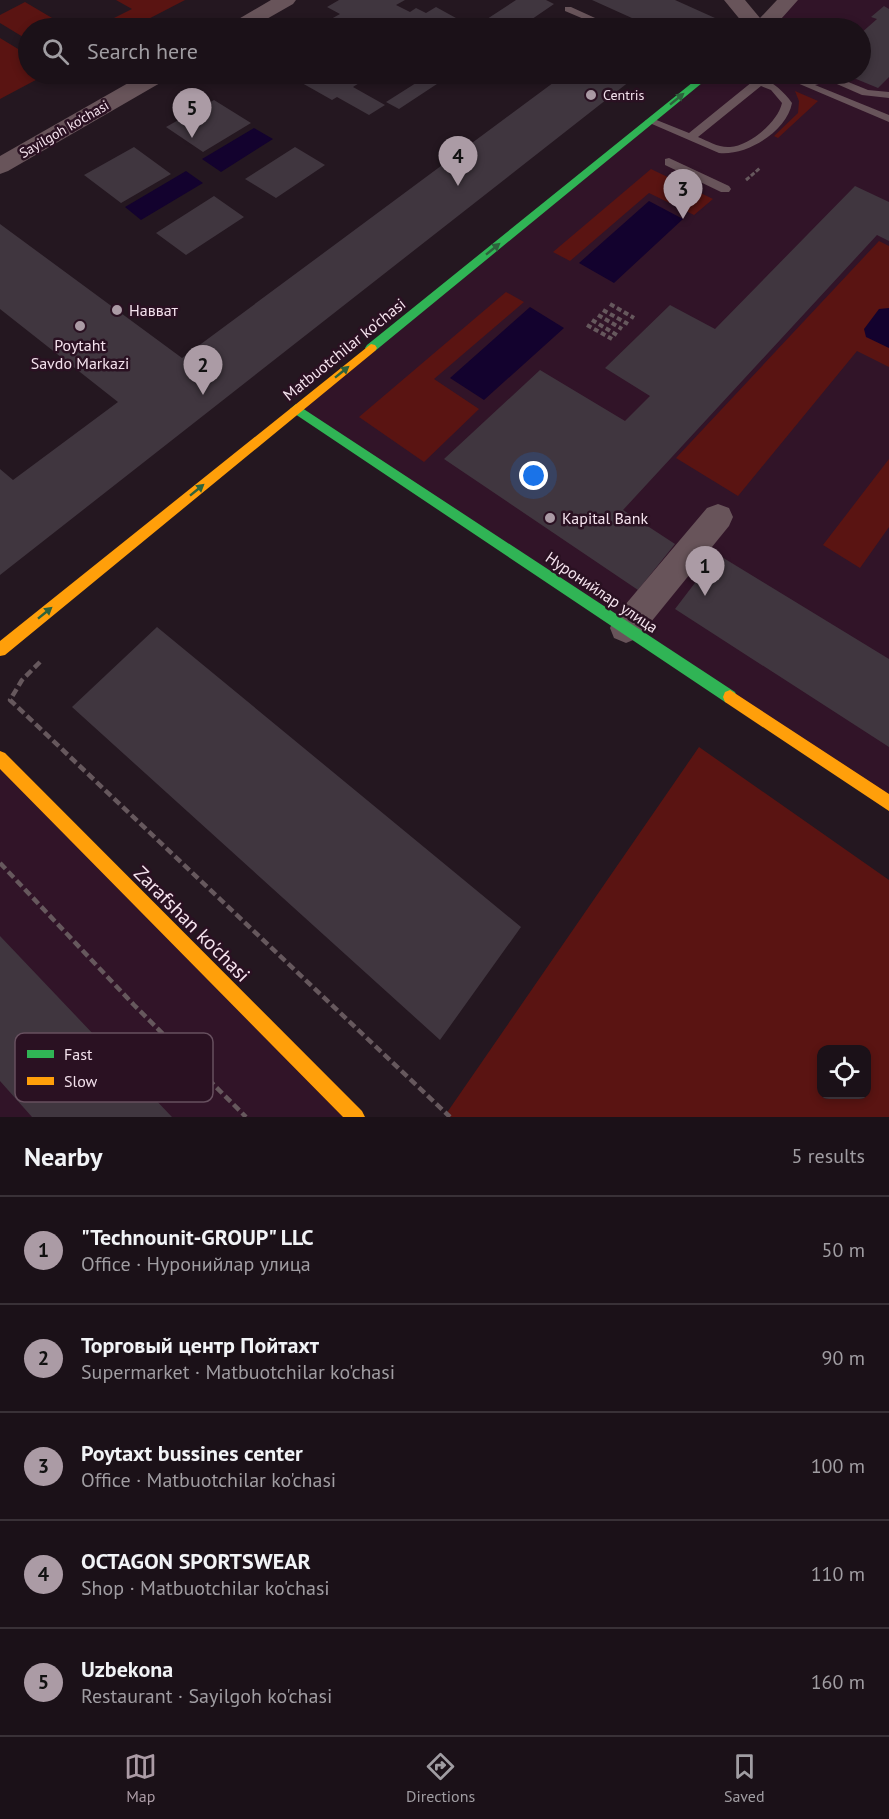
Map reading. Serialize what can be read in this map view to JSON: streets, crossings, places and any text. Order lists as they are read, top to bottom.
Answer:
{
  "streets": {
    "street": [
      "Sayilgoh ko'chasi",
      "Matbuotchilar ko'chasi",
      "Нуронийлар улица",
      "Zarafshan ko'chasi"
    ]
  },
  "crossings": [
    ["Matbuotchilar ko'chasi", "Нуронийлар улица"]
  ],
  "one_way": ["Matbuotchilar ko'chasi"],
  "places": [
    "Centris",
    "Навват",
    "Poytaht Savdo Markazi",
    "Kapital Bank"
  ],
  "legend": ["Fast", "Slow"],
  "page": {
    "search": "Search here",
    "pins": [
      "5",
      "4",
      "3",
      "2",
      "1"
    ],
    "heading": ["Nearby", "5 results"],
    "list": [
      {
        "mark": "1",
        "name": "\"Technounit-GROUP\" LLC",
        "note": "Office · Нуронийлар улица",
        "value": "50 m"
      },
      {
        "mark": "2",
        "name": "Торговый центр Пойтахт",
        "note": "Supermarket · Matbuotchilar ko'chasi",
        "value": "90 m"
      },
      {
        "mark": "3",
        "name": "Poytaxt bussines center",
        "note": "Office · Matbuotchilar ko'chasi",
        "value": "100 m"
      },
      {
        "mark": "4",
        "name": "OCTAGON SPORTSWEAR",
        "note": "Shop · Matbuotchilar ko'chasi",
        "value": "110 m"
      },
      {
        "mark": "5",
        "name": "Uzbekona",
        "note": "Restaurant · Sayilgoh ko'chasi",
        "value": "160 m"
      }
    ],
    "nav": ["Map", "Directions", "Saved"]
  }
}
